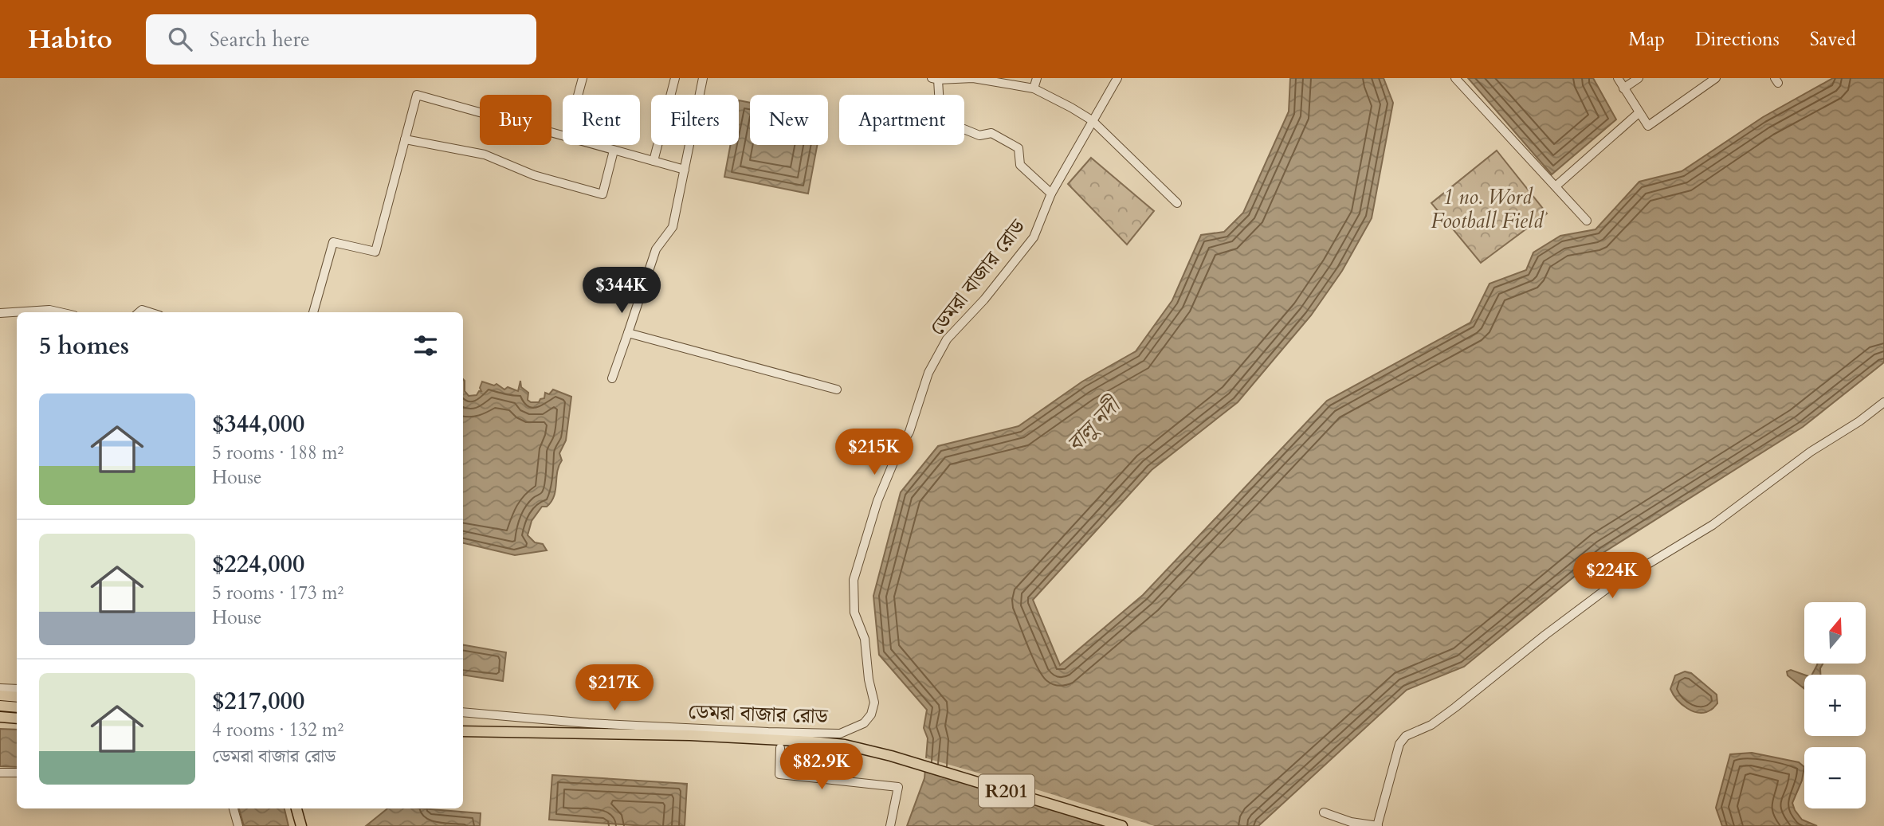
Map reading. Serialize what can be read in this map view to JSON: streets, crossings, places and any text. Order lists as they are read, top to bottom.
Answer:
{
  "streets": {
    "main road": ["R201"],
    "street": ["ডেমরা বাজার রোড"]
  },
  "water": ["বালু নদী"],
  "parks": ["1 no. Word Football Field"],
  "north": "top",
  "page": {
    "header": "Habito",
    "search": "Search here",
    "nav": ["Map", "Directions", "Saved"],
    "chip": [
      "Buy",
      "Rent",
      "Filters",
      "New",
      "Apartment"
    ],
    "price": [
      "$344K",
      "$215K",
      "$224K",
      "$217K",
      "$82.9K"
    ],
    "heading": "5 homes",
    "list": [
      {
        "name": "$344,000",
        "note": "5 rooms · 188 m² · House"
      },
      {
        "name": "$224,000",
        "note": "5 rooms · 173 m² · House"
      },
      {
        "name": "$217,000",
        "note": "4 rooms · 132 m² · ডেমরা বাজার রোড"
      }
    ],
    "map_buttons": ["+", "−"]
  }
}
